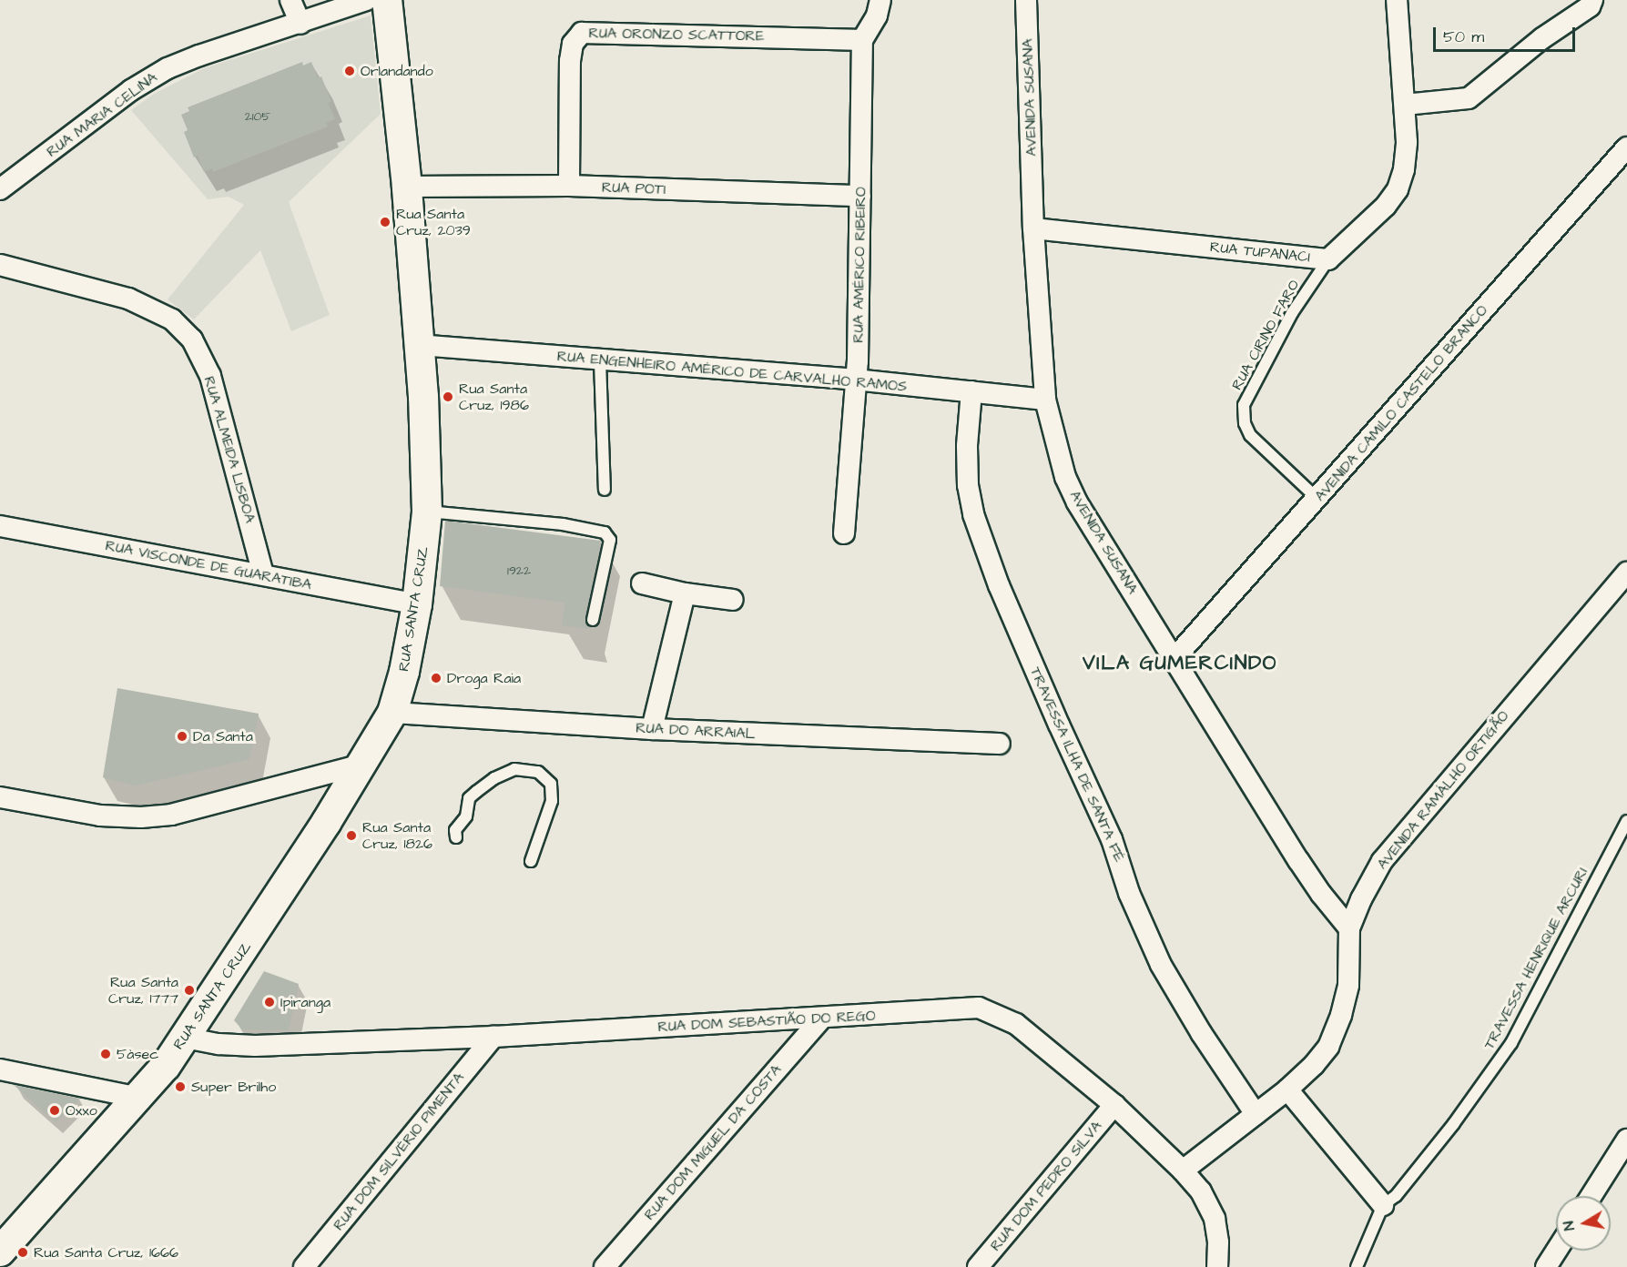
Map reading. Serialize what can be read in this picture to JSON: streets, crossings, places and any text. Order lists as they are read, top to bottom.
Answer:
{
  "streets": {
    "main road": ["RUA SANTA CRUZ"],
    "street": [
      "RUA ORONZO SCATTORE",
      "AVENIDA SUSANA",
      "RUA MARIA CELINA",
      "RUA POTI",
      "RUA TUPANACI",
      "RUA AMÉRICO RIBEIRO",
      "RUA ENGENHEIRO AMÉRICO DE CARVALHO RAMOS",
      "AVENIDA CAMILO CASTELO BRANCO",
      "RUA ALMEIDA LISBOA",
      "RUA VISCONDE DE GUARATIBA",
      "RUA DO ARRAIAL",
      "TRAVESSA ILHA DE SANTA FÉ",
      "AVENIDA RAMÁLHO ORTIGÃO",
      "RUA DOM SEBASTIÃO DO REGO",
      "RUA DOM MIGUEL DA COSTA",
      "RUA DOM SILVÉRIO PIMENTA",
      "RUA DOM PEDRO SILVA"
    ],
    "lane": ["RUA CIRINO FARO", "TRAVESSA HENRIQUE ARCURI"]
  },
  "crossings": [
    ["RUA ORONZO SCATTORE", "RUA POTI"],
    ["RUA ORONZO SCATTORE", "RUA AMÉRICO RIBEIRO"],
    ["AVENIDA SUSANA", "RUA TUPANACI"],
    ["AVENIDA SUSANA", "RUA ENGENHEIRO AMÉRICO DE CARVALHO RAMOS"],
    ["AVENIDA SUSANA", "AVENIDA CAMILO CASTELO BRANCO"],
    ["AVENIDA SUSANA", "AVENIDA RAMÁLHO ORTIGÃO"],
    ["RUA POTI", "RUA AMÉRICO RIBEIRO"],
    ["RUA POTI", "RUA SANTA CRUZ"],
    ["RUA TUPANACI", "RUA CIRINO FARO"],
    ["RUA AMÉRICO RIBEIRO", "RUA ENGENHEIRO AMÉRICO DE CARVALHO RAMOS"],
    ["RUA CIRINO FARO", "AVENIDA CAMILO CASTELO BRANCO"],
    ["RUA ENGENHEIRO AMÉRICO DE CARVALHO RAMOS", "RUA SANTA CRUZ"],
    ["RUA ENGENHEIRO AMÉRICO DE CARVALHO RAMOS", "TRAVESSA ILHA DE SANTA FÉ"],
    ["RUA ALMEIDA LISBOA", "RUA VISCONDE DE GUARATIBA"],
    ["RUA VISCONDE DE GUARATIBA", "RUA SANTA CRUZ"],
    ["RUA SANTA CRUZ", "RUA DO ARRAIAL"],
    ["RUA SANTA CRUZ", "RUA DOM SEBASTIÃO DO REGO"],
    ["TRAVESSA ILHA DE SANTA FÉ", "AVENIDA RAMÁLHO ORTIGÃO"],
    ["AVENIDA RAMÁLHO ORTIGÃO", "RUA DOM SEBASTIÃO DO REGO"],
    ["RUA DOM SEBASTIÃO DO REGO", "RUA DOM MIGUEL DA COSTA"],
    ["RUA DOM SEBASTIÃO DO REGO", "RUA DOM SILVÉRIO PIMENTA"],
    ["RUA DOM SEBASTIÃO DO REGO", "RUA DOM PEDRO SILVA"]
  ],
  "districts": ["VILA GUMERCINDO"],
  "places": [
    "Orlandando",
    "Rua Santa Cruz, 2039",
    "Rua Santa Cruz, 1986",
    "Droga Raia",
    "Da Santa",
    "Rua Santa Cruz, 1826",
    "Rua Santa Cruz, 1777",
    "Ipiranga",
    "5àsec",
    "Super Brilho",
    "Oxxo",
    "Rua Santa Cruz, 1666"
  ],
  "house_numbers": ["2105", "1922"],
  "scale_bar": "50 m",
  "north": "left"
}
